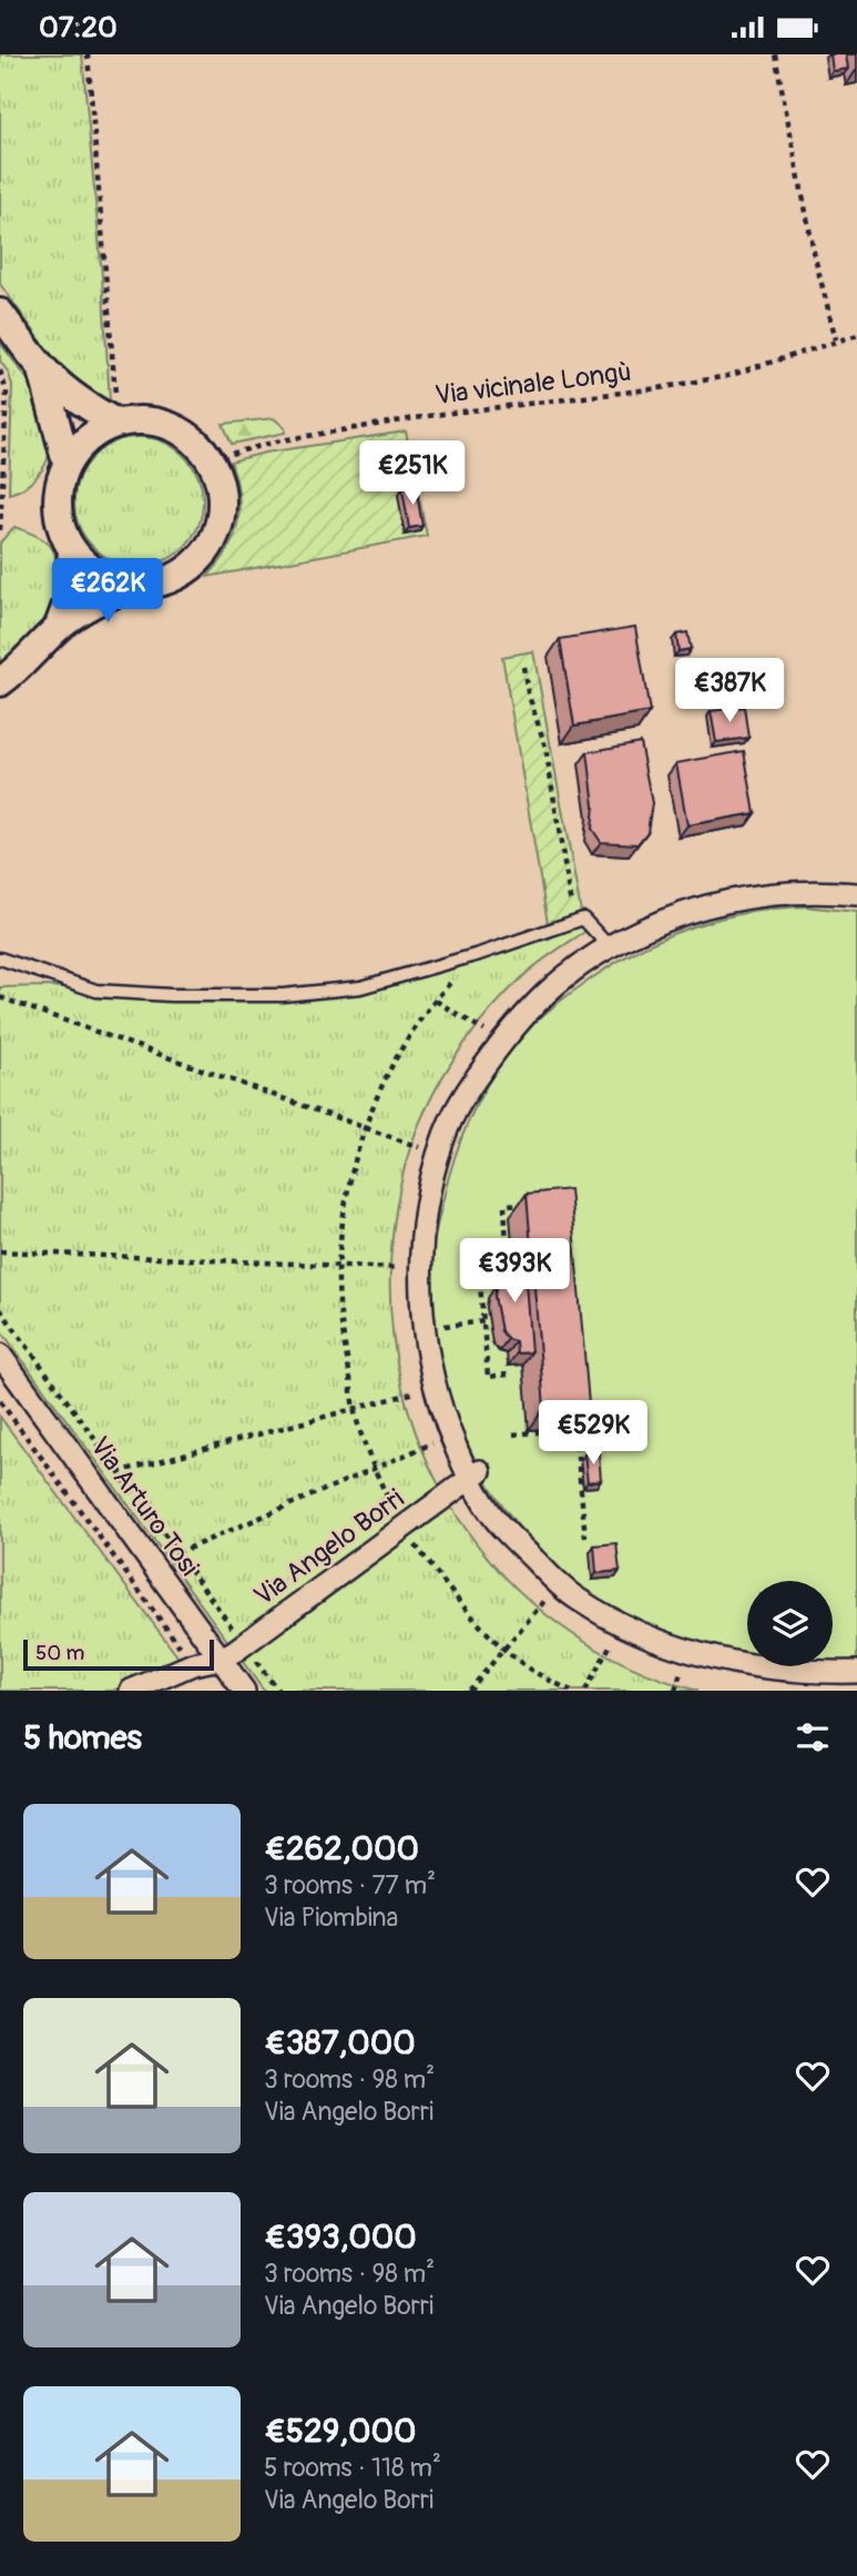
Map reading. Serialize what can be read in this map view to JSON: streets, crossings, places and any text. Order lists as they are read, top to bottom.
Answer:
{
  "streets": {
    "street": ["Via Arturo Tosi", "Via Angelo Borri"],
    "path": ["Via vicinale Longù"]
  },
  "crossings": [
    ["Via Arturo Tosi", "Via Angelo Borri"]
  ],
  "scale_bar": "50 m",
  "page": {
    "status": "07:20",
    "price": [
      "€251K",
      "€262K",
      "€387K",
      "€393K",
      "€529K"
    ],
    "scale": "50 m",
    "heading": "5 homes",
    "list": [
      {
        "name": "€262,000",
        "note": "3 rooms · 77 m² · Via Piombina"
      },
      {
        "name": "€387,000",
        "note": "3 rooms · 98 m² · Via Angelo Borri"
      },
      {
        "name": "€393,000",
        "note": "3 rooms · 98 m² · Via Angelo Borri"
      },
      {
        "name": "€529,000",
        "note": "5 rooms · 118 m² · Via Angelo Borri"
      }
    ]
  }
}
